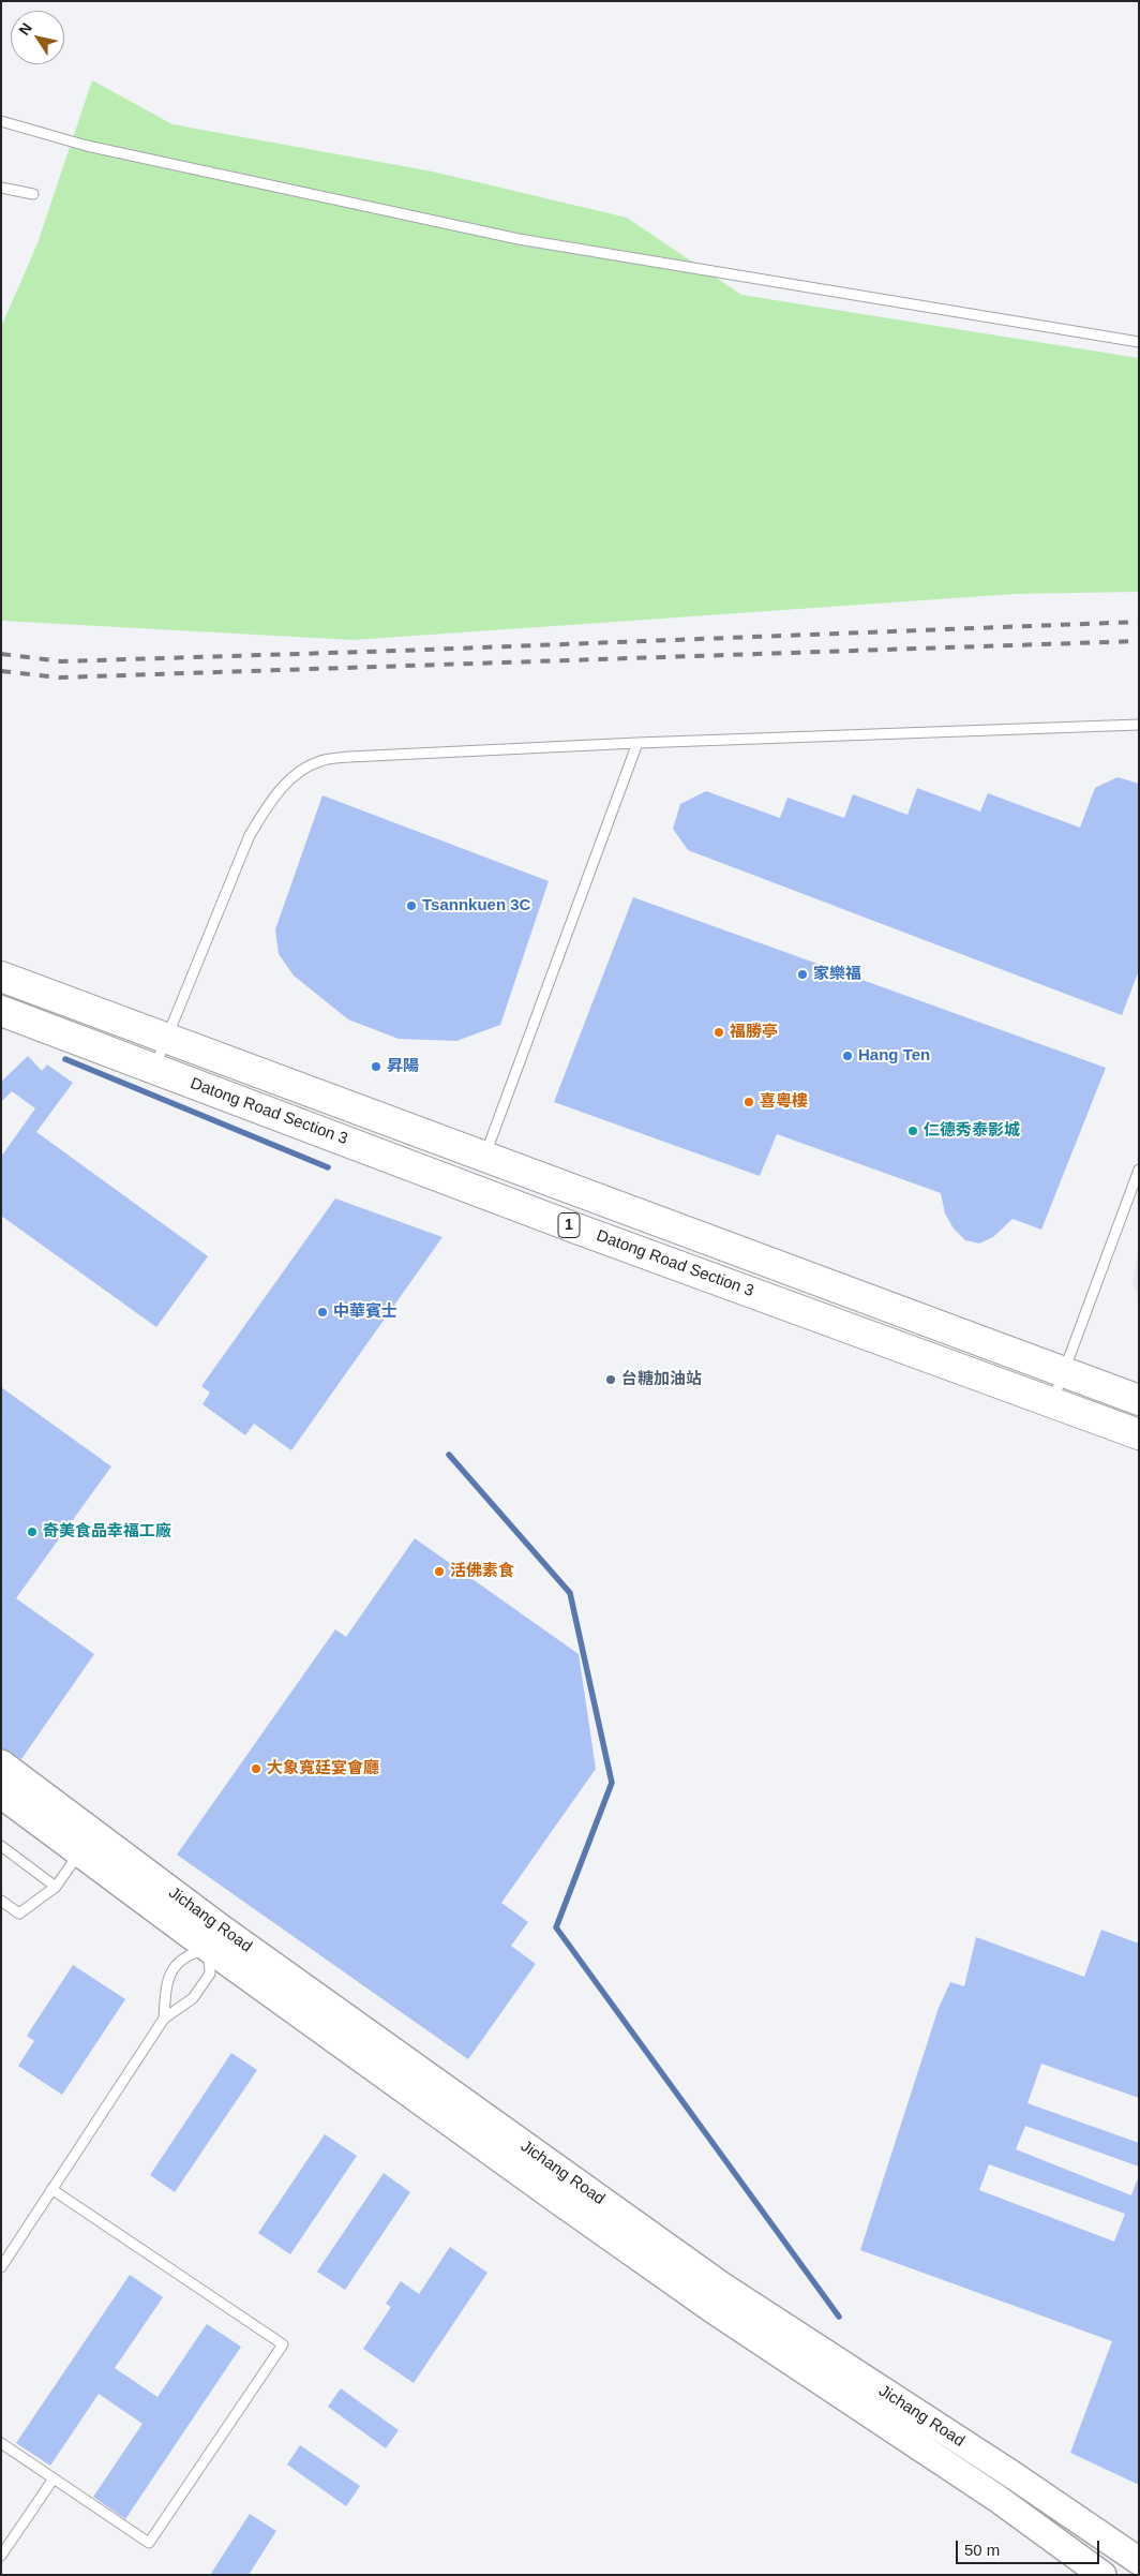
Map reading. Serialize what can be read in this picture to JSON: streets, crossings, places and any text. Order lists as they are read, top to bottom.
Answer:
{
  "streets": {
    "main road": ["Datong Road Section 3", "1"],
    "street": ["Jichang Road"]
  },
  "places": [
    "Tsannkuen 3C",
    "家樂福",
    "福勝亭",
    "Hang Ten",
    "昇陽",
    "喜粵樓",
    "仁德秀泰影城",
    "中華賓士",
    "台糖加油站",
    "奇美食品幸福工廠",
    "活佛素食",
    "大象寬廷宴會廳"
  ],
  "scale_bar": "50 m",
  "north": "top left"
}
